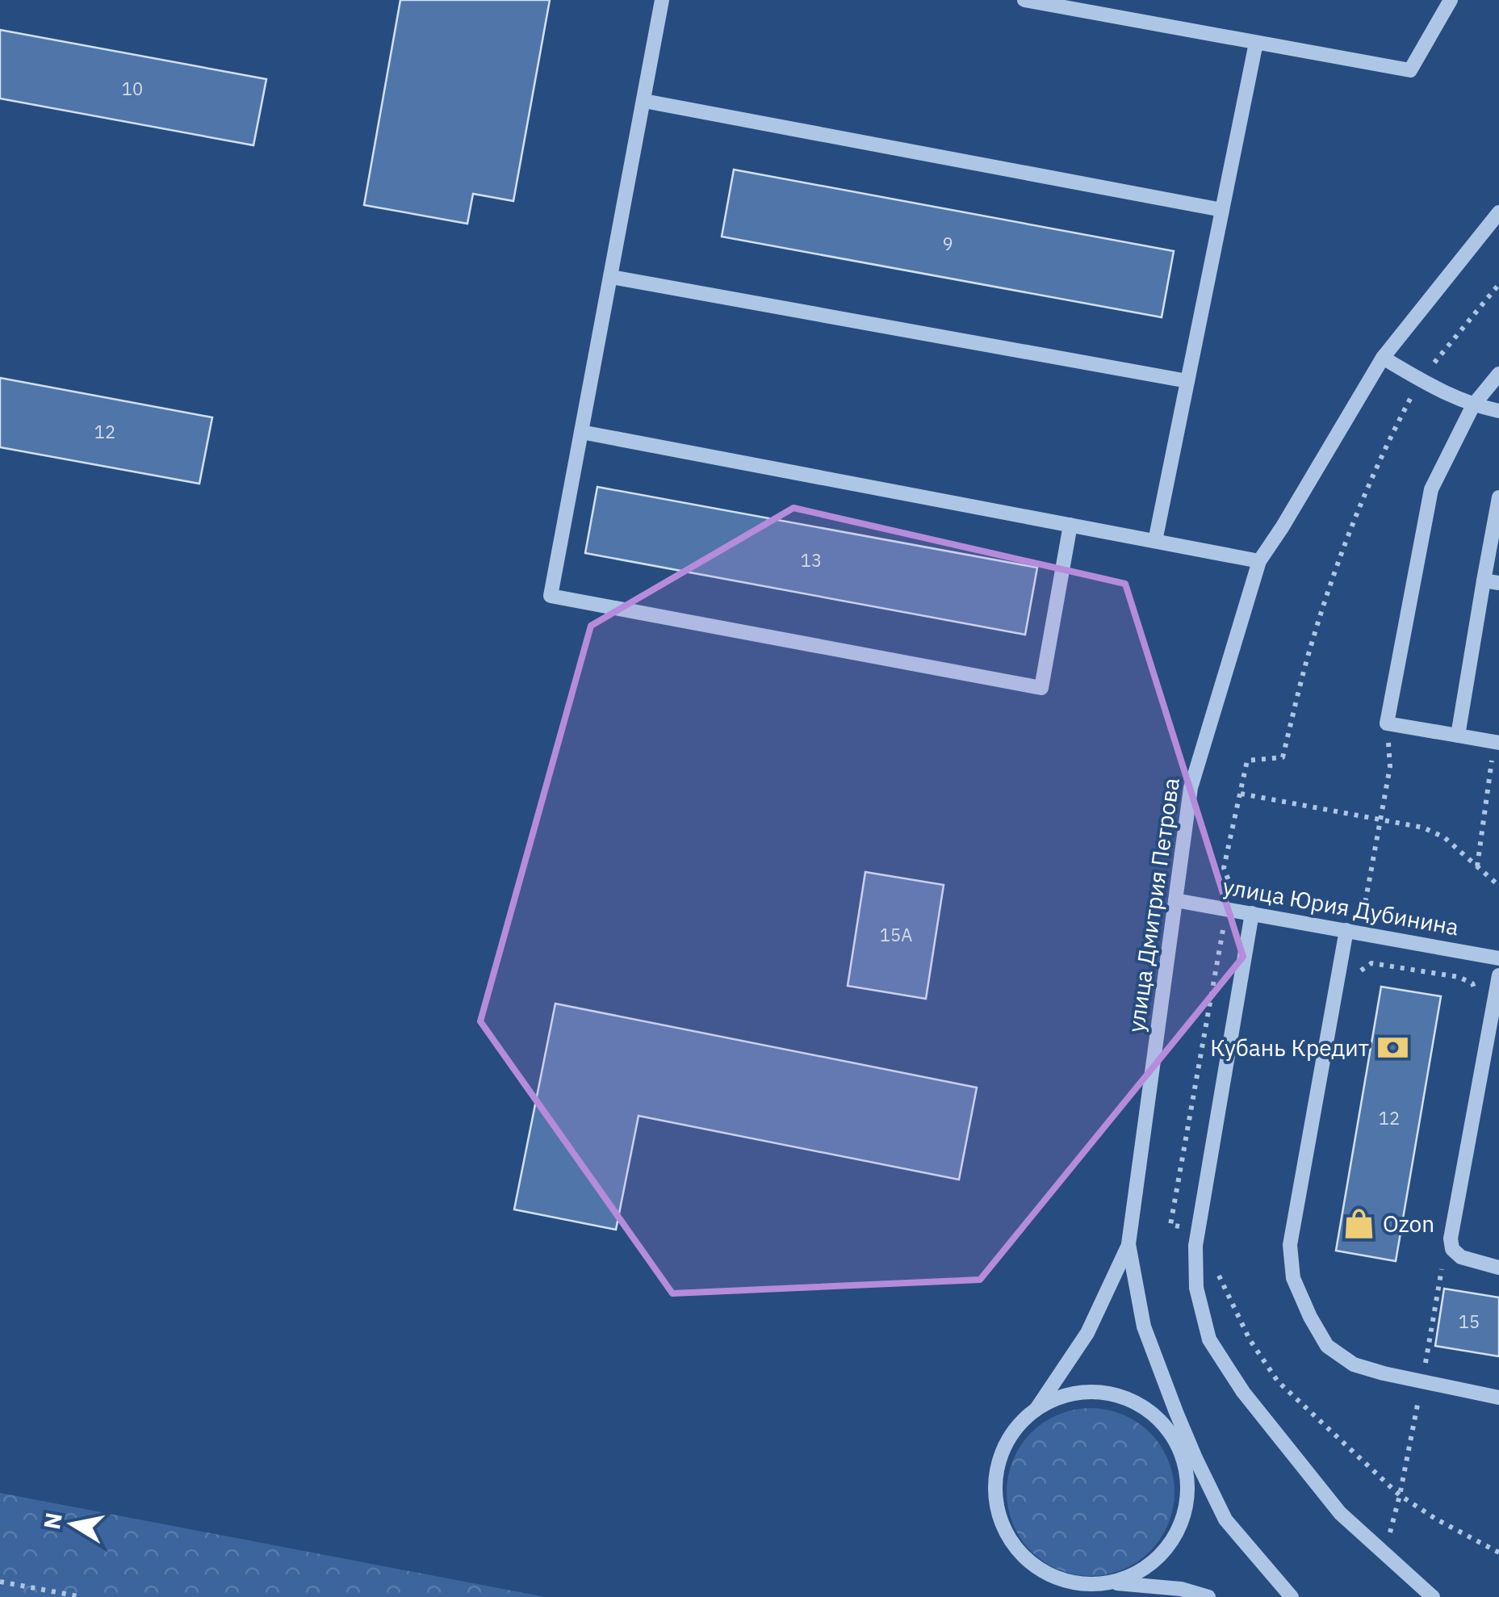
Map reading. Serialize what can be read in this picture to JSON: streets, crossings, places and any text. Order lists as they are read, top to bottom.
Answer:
{
  "streets": {
    "street": ["улица Дмитрия Петрова", "улица Юрия Дубинина"]
  },
  "crossings": [
    ["улица Дмитрия Петрова", "улица Юрия Дубинина"]
  ],
  "places": {
    "bank": ["Кубань Кредит"],
    "shop": ["Ozon"]
  },
  "house_numbers": [
    "10",
    "9",
    "12",
    "13",
    "15А",
    "12",
    "15"
  ],
  "north": "left"
}
